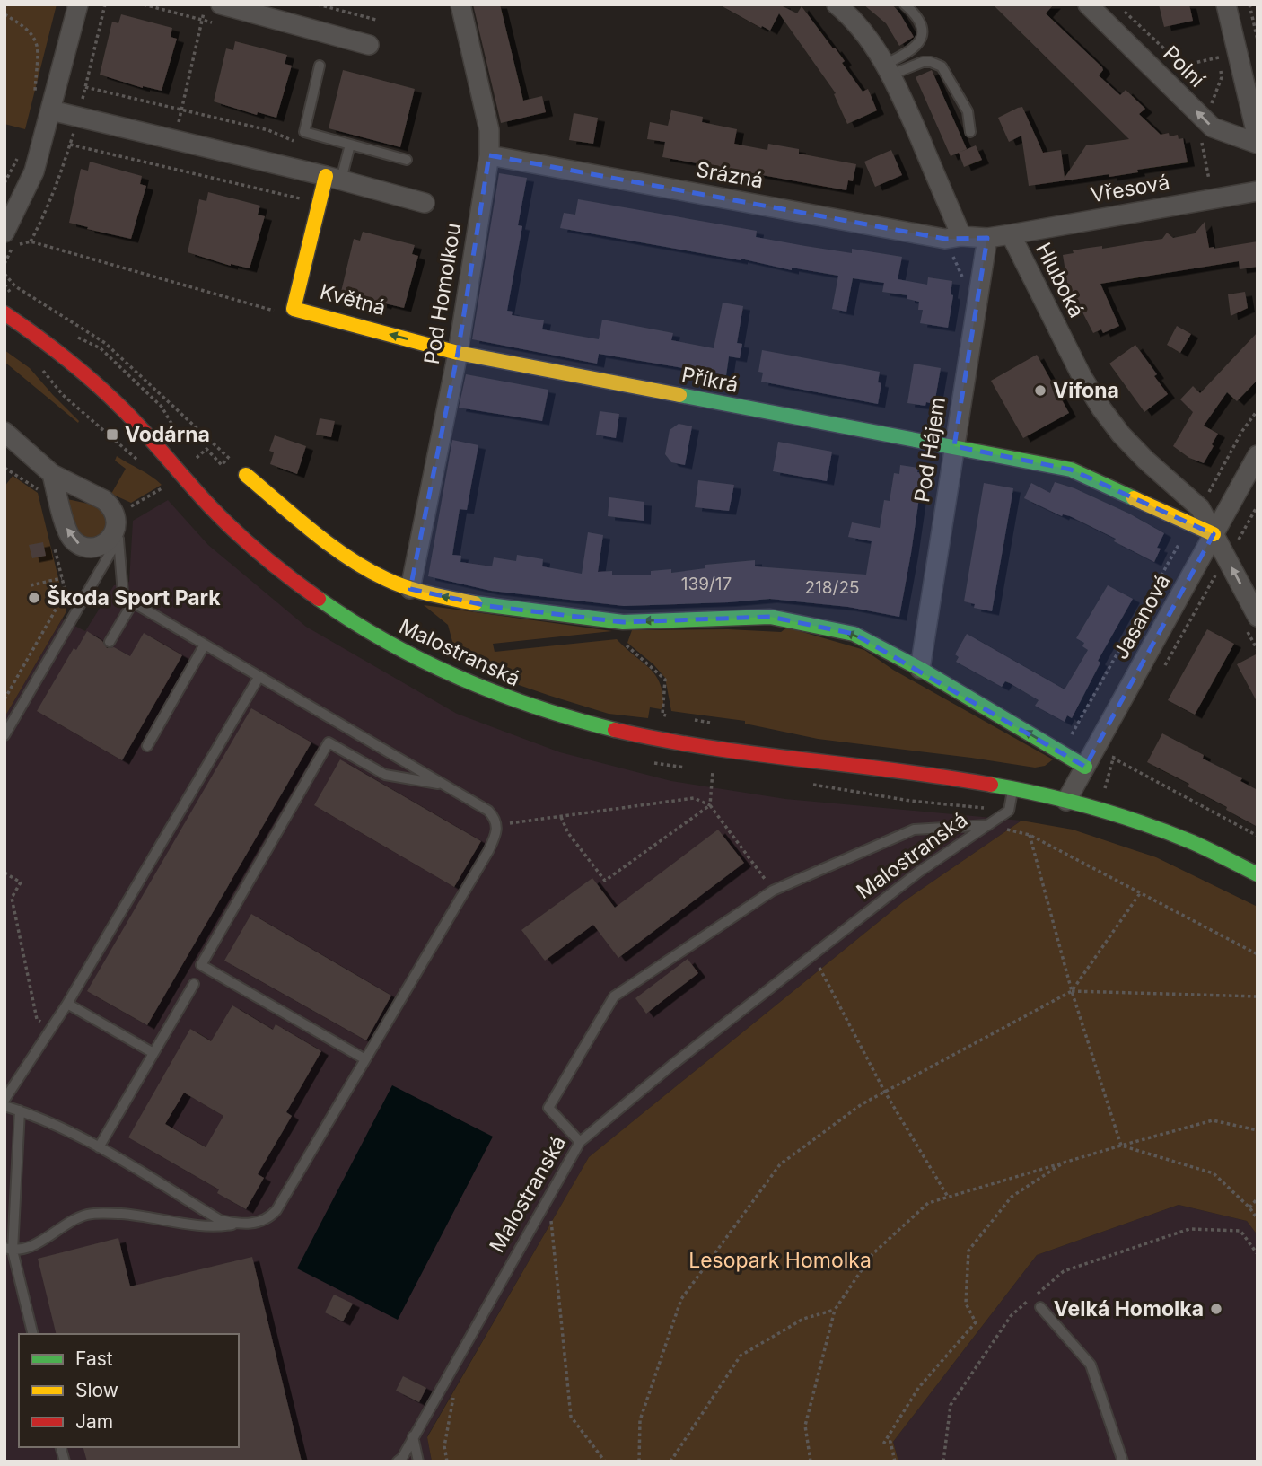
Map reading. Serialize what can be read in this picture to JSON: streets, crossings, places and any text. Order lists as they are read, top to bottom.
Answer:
{
  "streets": {
    "street": [
      "Polní",
      "Srázná",
      "Vřesová",
      "Hluboká",
      "Pod Homolkou",
      "Květná",
      "Příkrá",
      "Pod Hájem",
      "Jasanová",
      "Malostranská"
    ]
  },
  "crossings": [
    ["Srázná", "Hluboká"],
    ["Srázná", "Pod Homolkou"],
    ["Vřesová", "Hluboká"],
    ["Hluboká", "Pod Hájem"],
    ["Hluboká", "Jasanová"],
    ["Pod Homolkou", "Květná"],
    ["Pod Homolkou", "Příkrá"],
    ["Pod Homolkou", "Malostranská"],
    ["Květná", "Příkrá"],
    ["Příkrá", "Pod Hájem"],
    ["Pod Hájem", "Malostranská"],
    ["Jasanová", "Malostranská"]
  ],
  "one_way": ["Polní", "Květná"],
  "parks": ["Lesopark Homolka"],
  "places": {
    "other": ["Vifona", "Škoda Sport Park", "Velká Homolka"],
    "transit": ["Vodárna"]
  },
  "house_numbers": ["139/17", "218/25"],
  "legend": ["Fast", "Slow", "Jam"]
}
